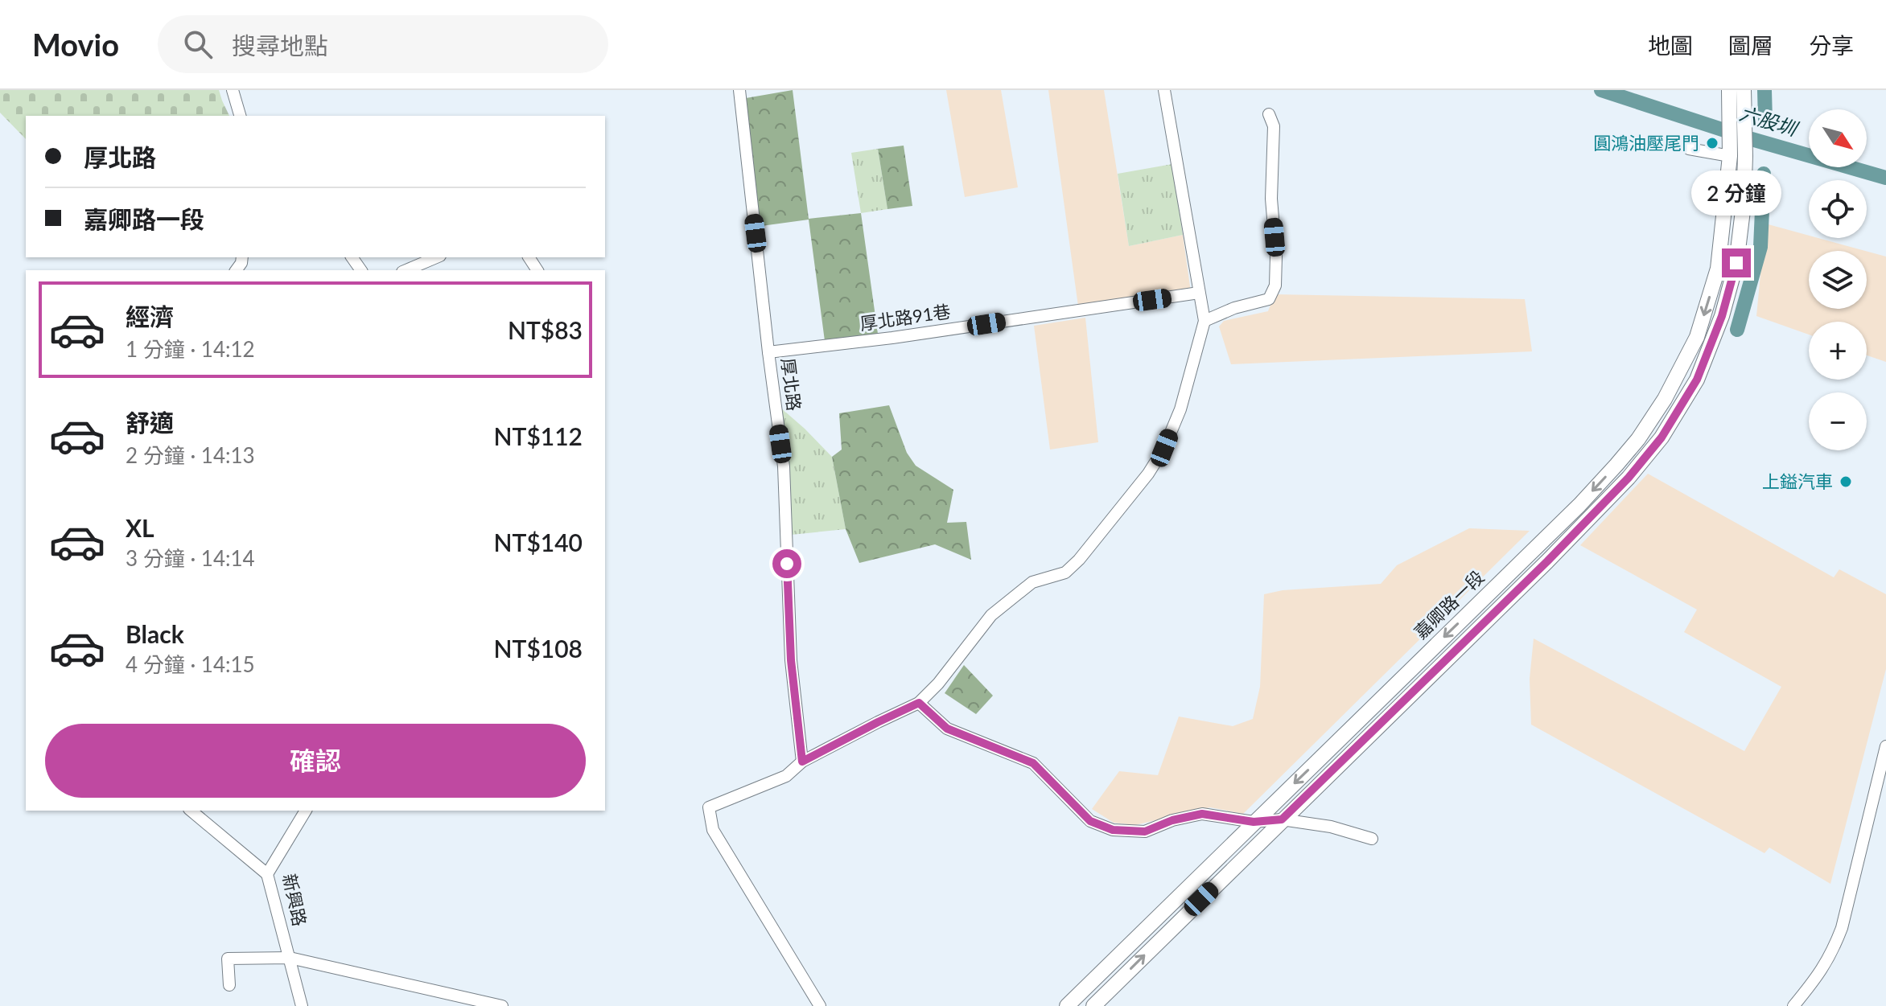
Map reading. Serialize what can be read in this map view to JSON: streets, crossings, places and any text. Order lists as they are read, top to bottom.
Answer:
{
  "streets": {
    "street": [
      "厚北路91巷",
      "厚北路",
      "嘉卿路一段",
      "新興路"
    ]
  },
  "crossings": [
    ["厚北路91巷", "厚北路"]
  ],
  "water": ["六股圳"],
  "places": ["圓鴻油壓尾門", "上鎰汽車"],
  "north": "bottom right",
  "page": {
    "header": "Movio",
    "search": "搜尋地點",
    "nav": ["地圖", "圖層", "分享"],
    "map_buttons": ["+", "−"],
    "banner": ["厚北路", "嘉卿路一段"],
    "bubble": "2 分鐘",
    "list": [
      {
        "name": "經濟",
        "note": "1 分鐘 · 14:12",
        "value": "NT$83"
      },
      {
        "name": "舒適",
        "note": "2 分鐘 · 14:13",
        "value": "NT$112"
      },
      {
        "name": "XL",
        "note": "3 分鐘 · 14:14",
        "value": "NT$140"
      },
      {
        "name": "Black",
        "note": "4 分鐘 · 14:15",
        "value": "NT$108"
      }
    ],
    "buttons": "確認"
  }
}
